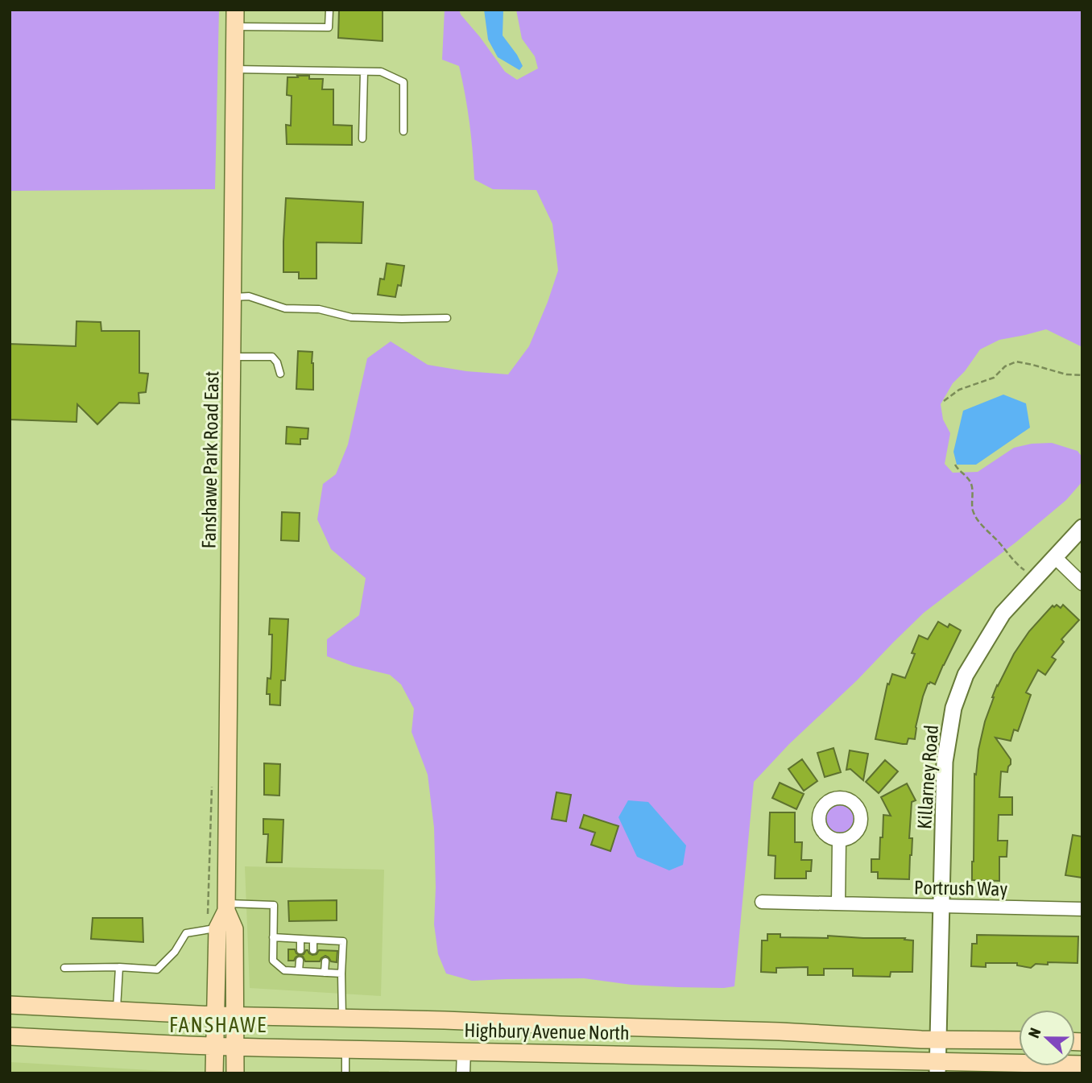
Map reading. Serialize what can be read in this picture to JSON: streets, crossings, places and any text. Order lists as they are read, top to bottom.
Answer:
{
  "streets": {
    "main road": ["Fanshawe Park Road East", "Highbury Avenue North"],
    "street": ["Killarney Road", "Portrush Way"]
  },
  "crossings": [
    ["Fanshawe Park Road East", "Highbury Avenue North"],
    ["Killarney Road", "Portrush Way"],
    ["Killarney Road", "Highbury Avenue North"]
  ],
  "districts": ["FANSHAWE"],
  "north": "left"
}
